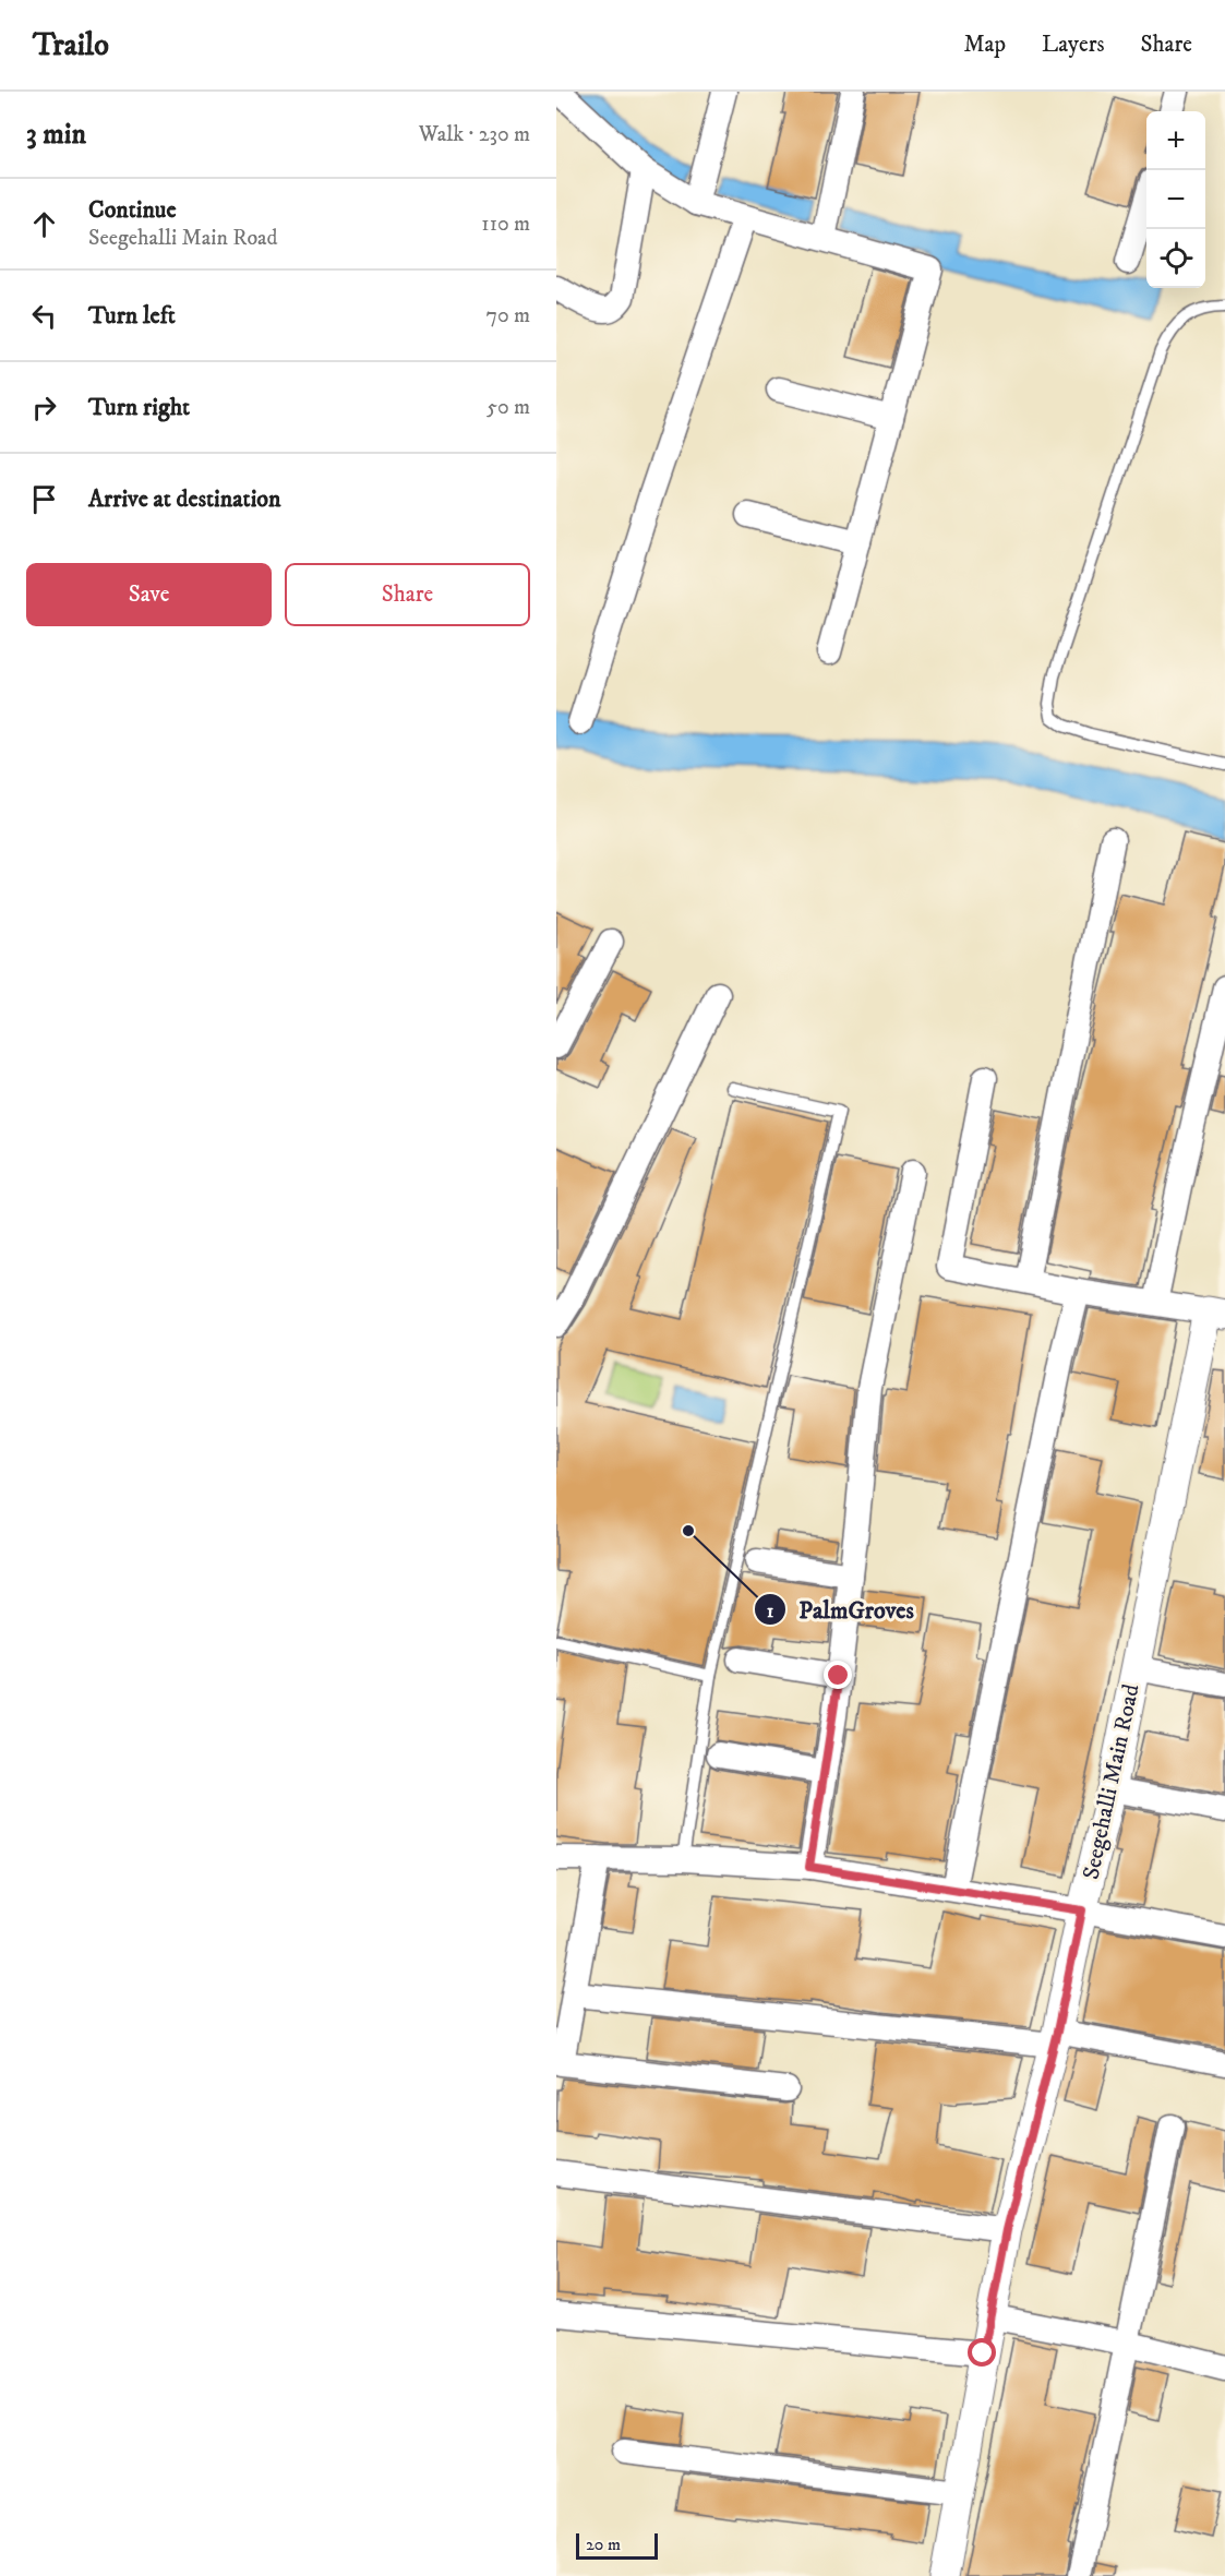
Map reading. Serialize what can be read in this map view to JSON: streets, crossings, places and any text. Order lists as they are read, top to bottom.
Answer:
{
  "streets": {
    "street": ["Seegehalli Main Road"]
  },
  "places": ["PalmGroves"],
  "scale_bar": "20 m",
  "page": {
    "header": "Trailo",
    "nav": ["Map", "Layers", "Share"],
    "heading": ["3 min", "Walk · 230 m"],
    "map_buttons": ["+", "−"],
    "list": [
      ["Continue", "Seegehalli Main Road", "110 m"],
      ["Turn left", "70 m"],
      ["Turn right", "50 m"],
      "Arrive at destination"
    ],
    "buttons": ["Save", "Share"],
    "scale": "20 m"
  }
}
